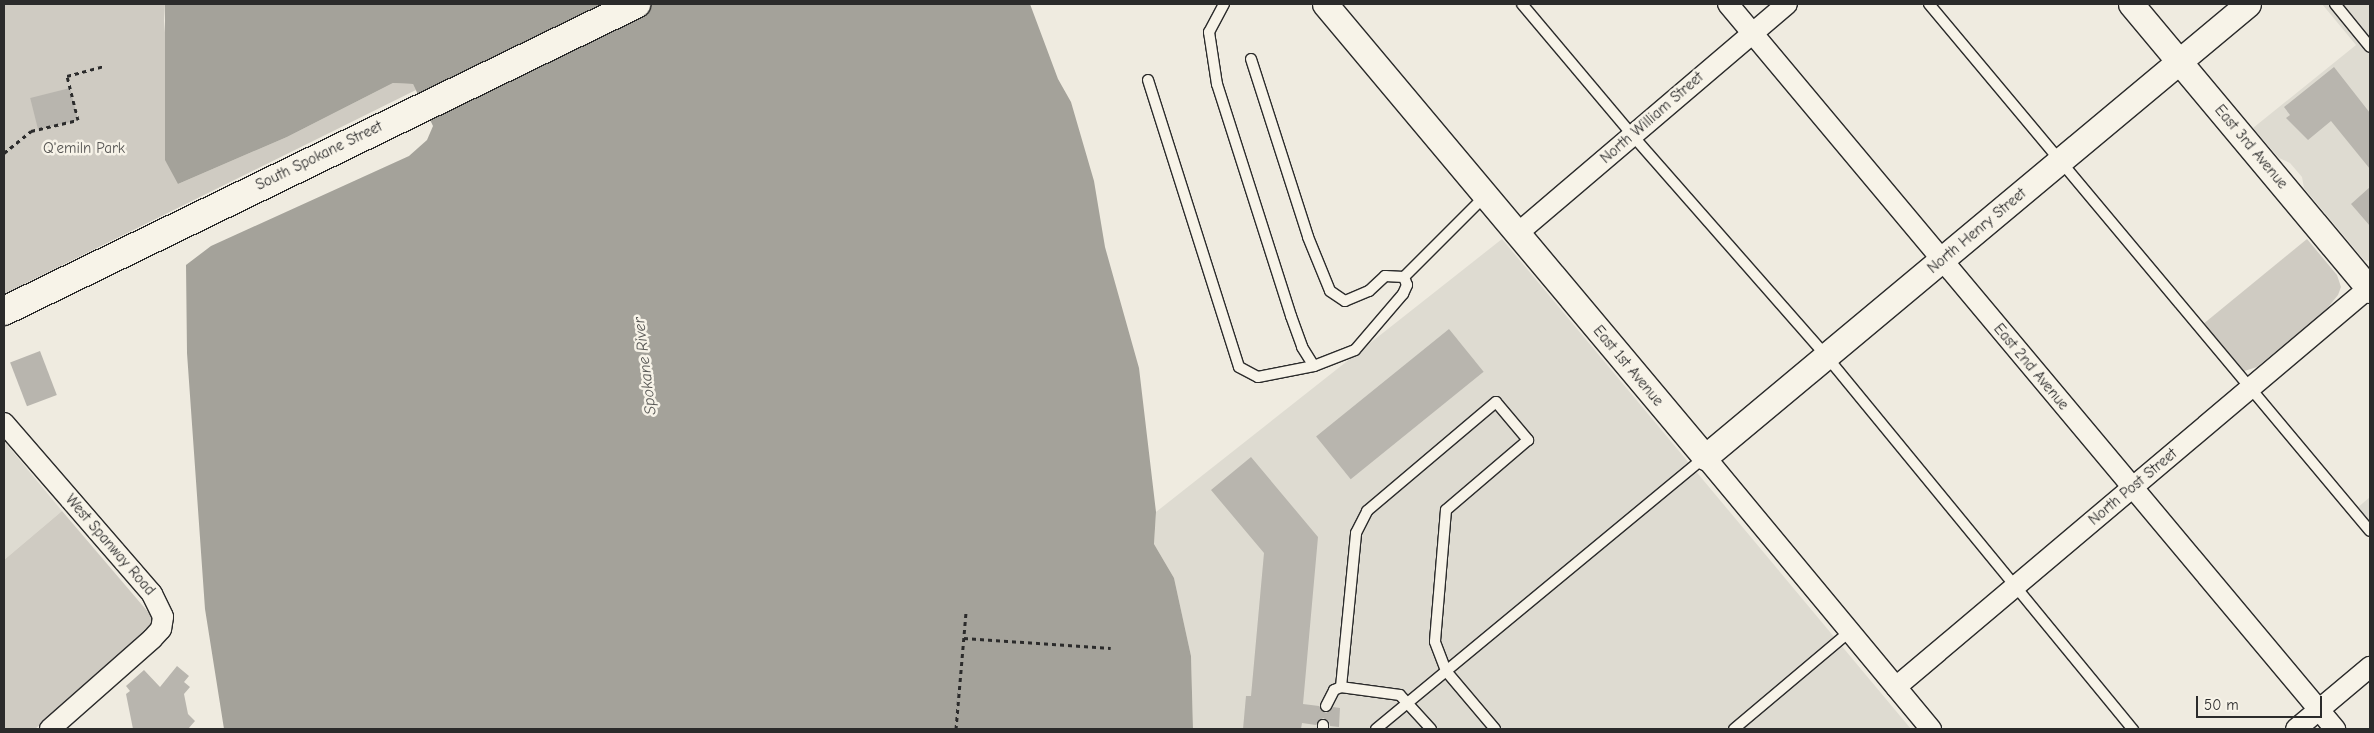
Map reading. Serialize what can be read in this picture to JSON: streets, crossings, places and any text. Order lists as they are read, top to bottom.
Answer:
{
  "streets": {
    "main road": ["South Spokane Street"],
    "street": [
      "North William Street",
      "East 3rd Avenue",
      "North Henry Street",
      "East 1st Avenue",
      "East 2nd Avenue",
      "North Post Street",
      "West Spanway Road"
    ]
  },
  "crossings": [
    ["North William Street", "East 1st Avenue"],
    ["North William Street", "East 2nd Avenue"],
    ["East 3rd Avenue", "North Henry Street"],
    ["East 3rd Avenue", "North Post Street"],
    ["North Henry Street", "East 1st Avenue"],
    ["North Henry Street", "East 2nd Avenue"],
    ["East 1st Avenue", "North Post Street"],
    ["East 2nd Avenue", "North Post Street"]
  ],
  "water": ["Spokane River"],
  "parks": ["Q'emiln Park"],
  "scale_bar": "50 m"
}
